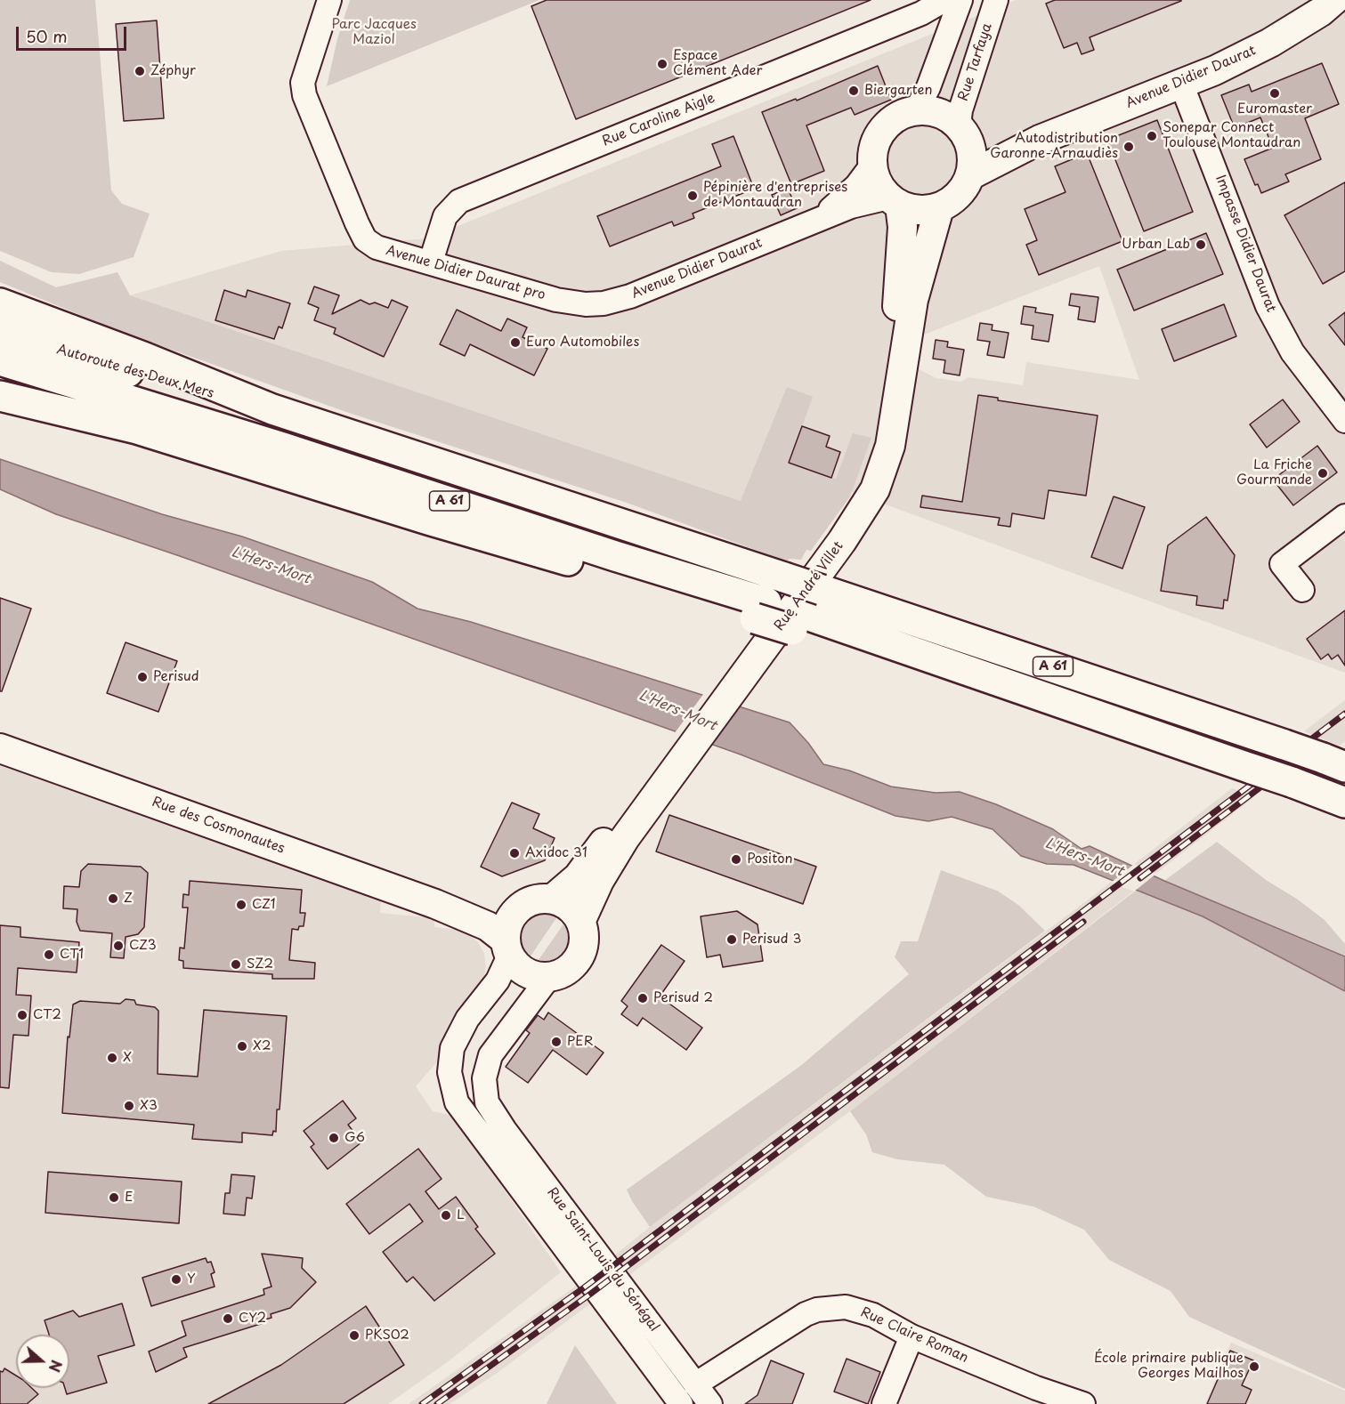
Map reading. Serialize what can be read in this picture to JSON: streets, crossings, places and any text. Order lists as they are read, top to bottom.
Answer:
{
  "streets": {
    "highway": ["Autoroute des Deux Mers", "A 61"],
    "main road": ["Avenue Didier Daurat", "Rue André Villet", "Rue des Cosmonautes"],
    "street": [
      "Rue Tarfaya",
      "Rue Caroline Aigle",
      "Impasse Didier Daurat",
      "Avenue Didier Daurat pro",
      "Rue Saint-Louis du Sénégal",
      "Rue Claire Roman"
    ]
  },
  "crossings": [
    ["Rue Tarfaya", "Avenue Didier Daurat"],
    ["Rue Tarfaya", "Rue André Villet"],
    ["Avenue Didier Daurat", "Impasse Didier Daurat"],
    ["Avenue Didier Daurat", "Avenue Didier Daurat pro"],
    ["Avenue Didier Daurat", "Rue André Villet"],
    ["Rue Caroline Aigle", "Avenue Didier Daurat pro"],
    ["Autoroute des Deux Mers", "A 61"],
    ["Rue André Villet", "Rue des Cosmonautes"],
    ["Rue André Villet", "Rue Saint-Louis du Sénégal"],
    ["Rue des Cosmonautes", "Rue Saint-Louis du Sénégal"],
    ["Rue Saint-Louis du Sénégal", "Rue Claire Roman"]
  ],
  "water": ["L'Hers-Mort"],
  "parks": ["Parc Jacques Maziol"],
  "places": [
    "Espace Clément Ader",
    "Zéphyr",
    "Biergarten",
    "Euromaster",
    "Sonepar Connect Toulouse Montaudran",
    "Autodistribution Garonne-Arnaudiès",
    "Pépinière d'entreprises de Montaudran",
    "Urban Lab",
    "Euro Automobiles",
    "La Friche Gourmande",
    "Perisud",
    "Axidoc 31",
    "Positon",
    "Z",
    "CZ1",
    "Perisud 3",
    "CZ3",
    "CT1",
    "SZ2",
    "Perisud 2",
    "CT2",
    "PER",
    "X2",
    "X",
    "X3",
    "G6",
    "E",
    "L",
    "Y",
    "CY2",
    "PKS02",
    "École primaire publique Georges Mailhos"
  ],
  "scale_bar": "50 m",
  "north": "right"
}
